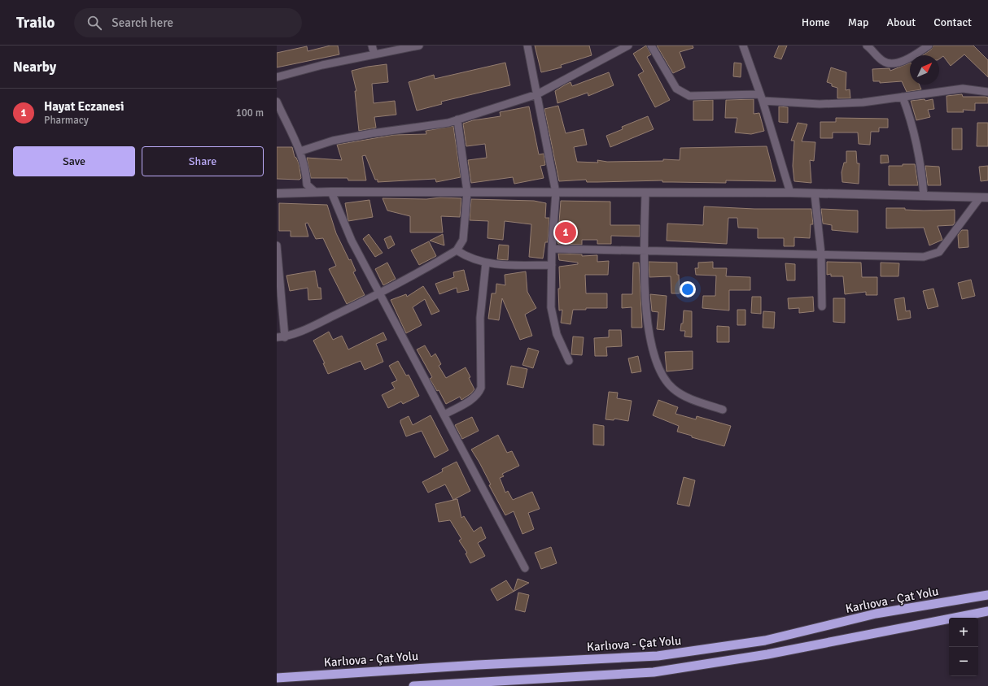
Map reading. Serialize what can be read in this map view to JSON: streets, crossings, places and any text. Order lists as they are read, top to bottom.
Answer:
{
  "streets": {
    "highway": ["Karlıova - Çat Yolu"]
  },
  "north": "top right",
  "page": {
    "header": "Trailo",
    "search": "Search here",
    "nav": [
      "Home",
      "Map",
      "About",
      "Contact"
    ],
    "heading": "Nearby",
    "list": [
      {
        "mark": "1",
        "name": "Hayat Eczanesi",
        "note": "Pharmacy",
        "value": "100 m"
      }
    ],
    "buttons": ["Save", "Share"],
    "pins": "1",
    "map_buttons": ["+", "−"]
  }
}
